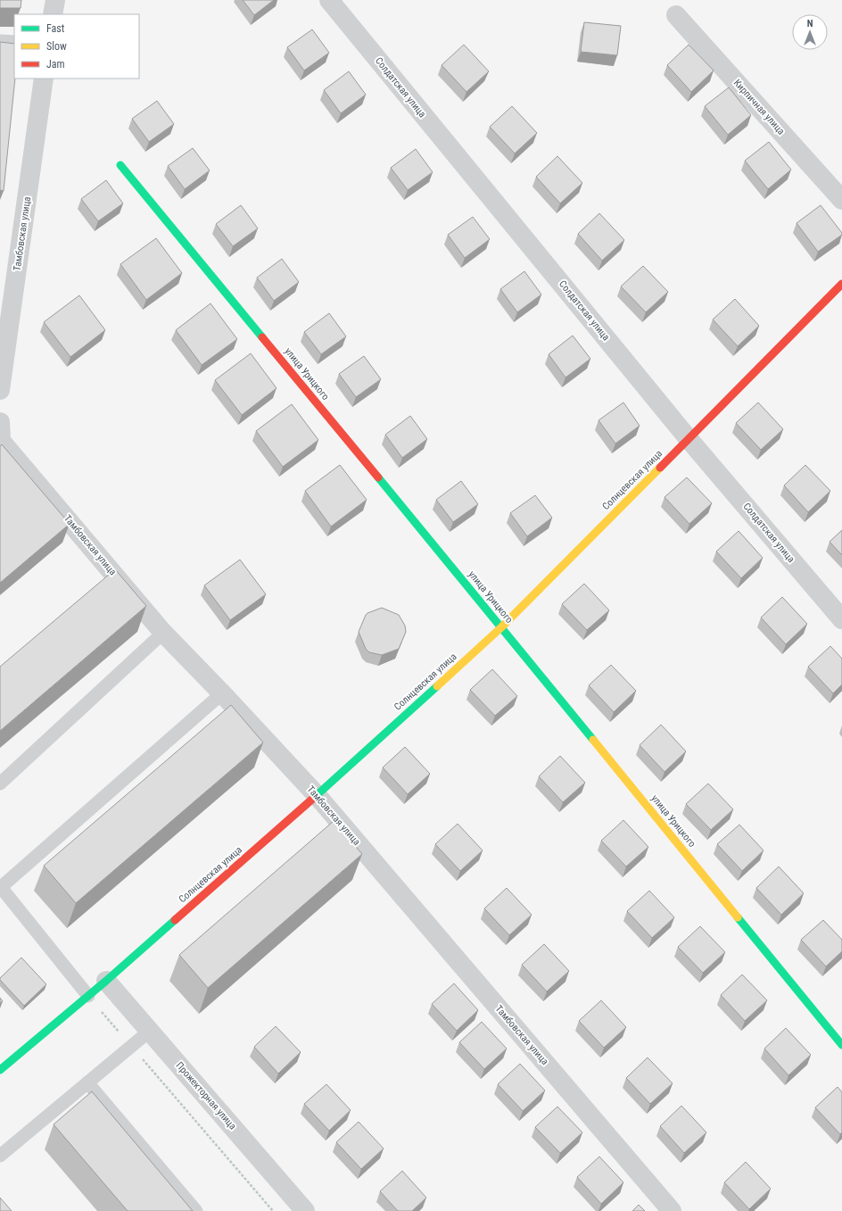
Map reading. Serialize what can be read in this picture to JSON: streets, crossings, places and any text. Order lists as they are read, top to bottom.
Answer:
{
  "streets": {
    "street": [
      "Солдатская улица",
      "Кирпичная улица",
      "Тамбовская улица",
      "улица Урицкого",
      "Солнцевская улица",
      "Прожекторная улица"
    ]
  },
  "crossings": [
    ["Солдатская улица", "Солнцевская улица"],
    ["Тамбовская улица", "Солнцевская улица"],
    ["улица Урицкого", "Солнцевская улица"],
    ["Солнцевская улица", "Прожекторная улица"]
  ],
  "legend": ["Fast", "Slow", "Jam"],
  "north": "top"
}
